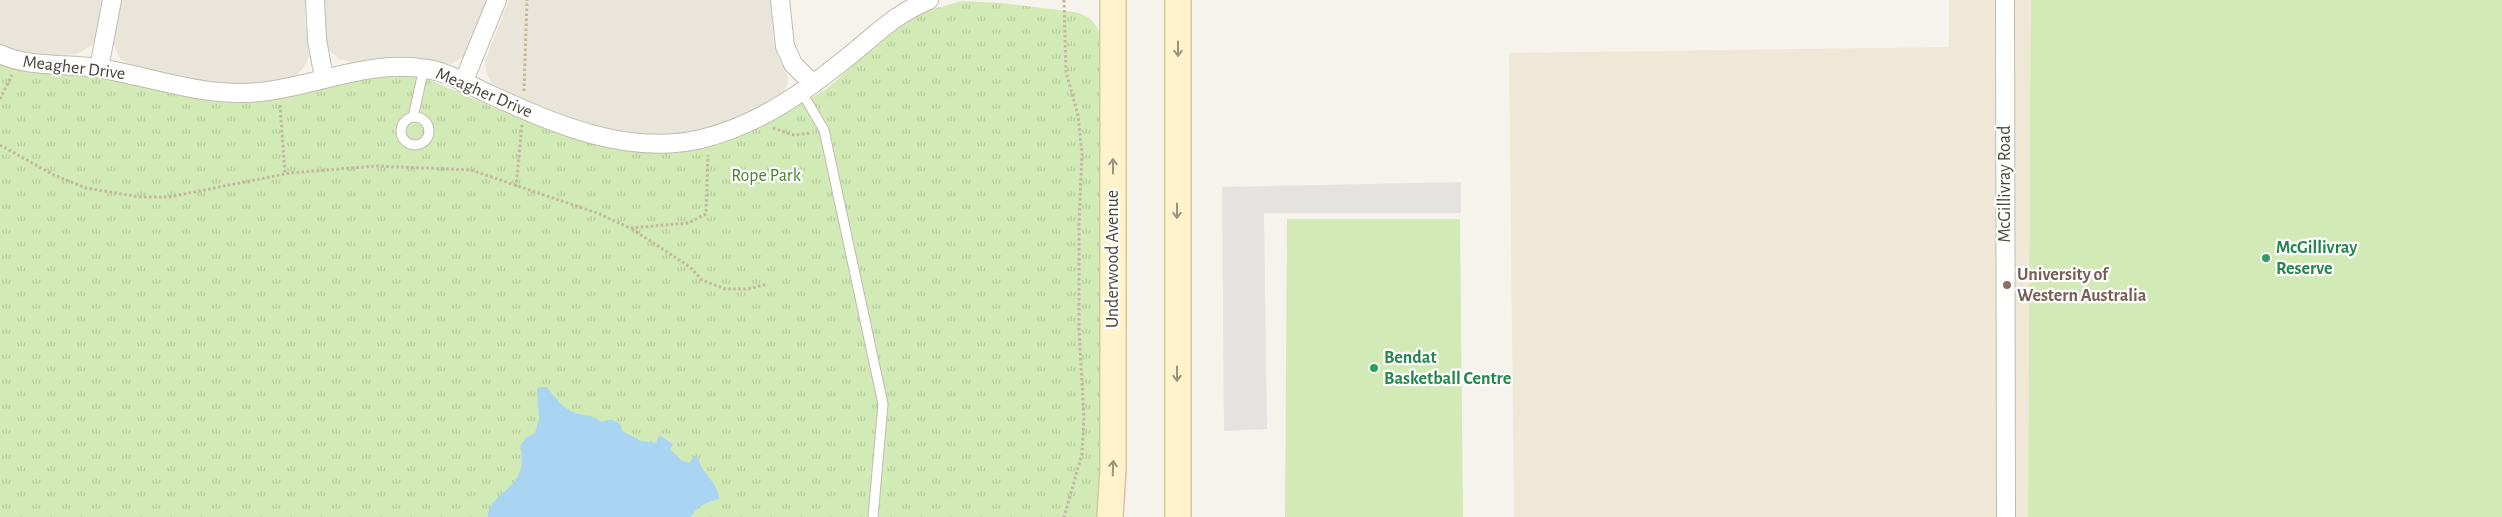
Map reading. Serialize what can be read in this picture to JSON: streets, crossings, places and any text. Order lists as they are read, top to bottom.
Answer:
{
  "streets": {
    "main road": ["Underwood Avenue"],
    "street": ["Meagher Drive", "McGillivray Road"]
  },
  "parks": ["Rope Park"],
  "places": ["McGillivray Reserve", "University of Western Australia", "Bendat Basketball Centre"]
}
